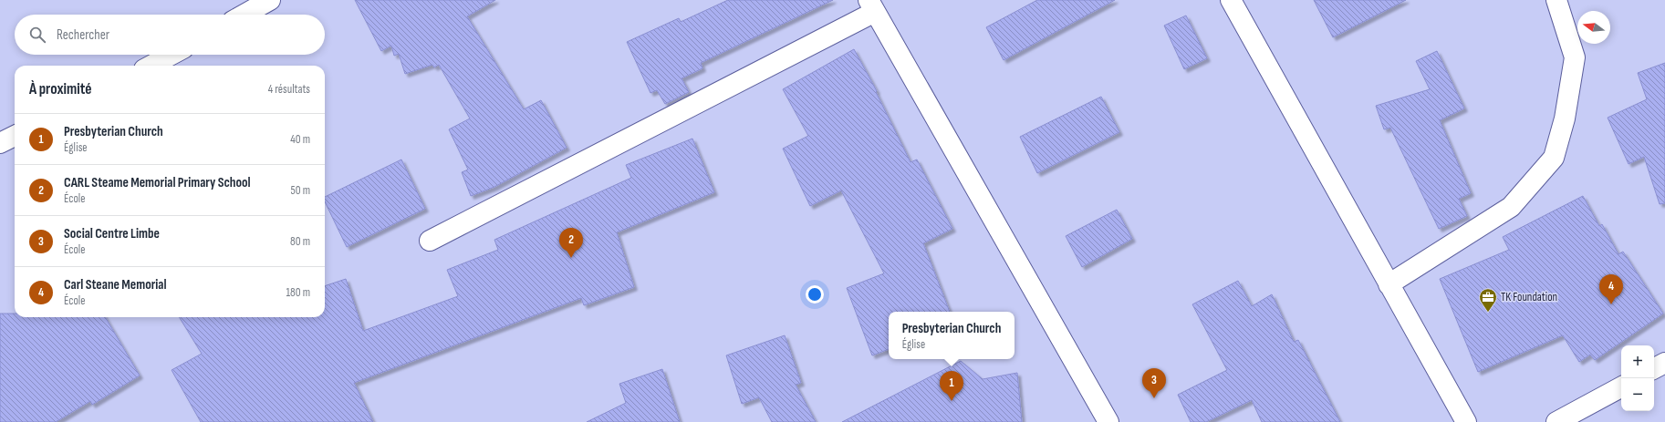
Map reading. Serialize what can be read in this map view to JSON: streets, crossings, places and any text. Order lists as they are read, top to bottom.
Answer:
{
  "places": {
    "office": ["TK Foundation"]
  },
  "north": "left",
  "page": {
    "search": "Rechercher",
    "heading": ["À proximité", "4 résultats"],
    "list": [
      {
        "mark": "1",
        "name": "Presbyterian Church",
        "note": "Église",
        "value": "40 m"
      },
      {
        "mark": "2",
        "name": "CARL Steame Memorial Primary School",
        "note": "École",
        "value": "50 m"
      },
      {
        "mark": "3",
        "name": "Social Centre Limbe",
        "note": "École",
        "value": "80 m"
      },
      {
        "mark": "4",
        "name": "Carl Steane Memorial",
        "note": "École",
        "value": "180 m"
      }
    ],
    "pins": [
      "2",
      "4",
      "3",
      "1"
    ],
    "popup": ["Presbyterian Church", "Église"],
    "map_buttons": ["+", "−"]
  }
}
